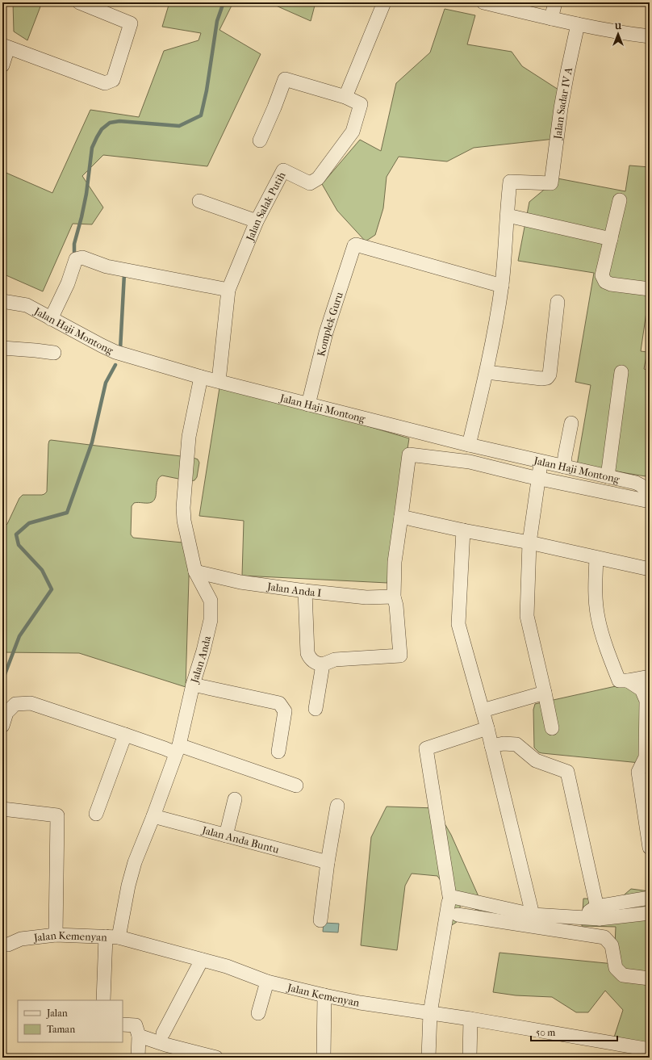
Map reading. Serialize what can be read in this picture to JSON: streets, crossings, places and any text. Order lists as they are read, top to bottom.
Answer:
{
  "streets": {
    "street": [
      "Jalan Sadar IV A",
      "Jalan Salak Putih",
      "Komplek Guru",
      "Jalan Haji Montong",
      "Jalan Anda I",
      "Jalan Anda",
      "Jalan Anda Buntu",
      "Jalan Kemenyan"
    ]
  },
  "crossings": [
    ["Jalan Salak Putih", "Jalan Haji Montong"],
    ["Komplek Guru", "Jalan Haji Montong"],
    ["Jalan Haji Montong", "Jalan Anda"],
    ["Jalan Anda I", "Jalan Anda"],
    ["Jalan Anda", "Jalan Anda Buntu"],
    ["Jalan Anda", "Jalan Kemenyan"]
  ],
  "legend": ["Jalan", "Taman"],
  "scale_bar": "50 m",
  "north": "top"
}
